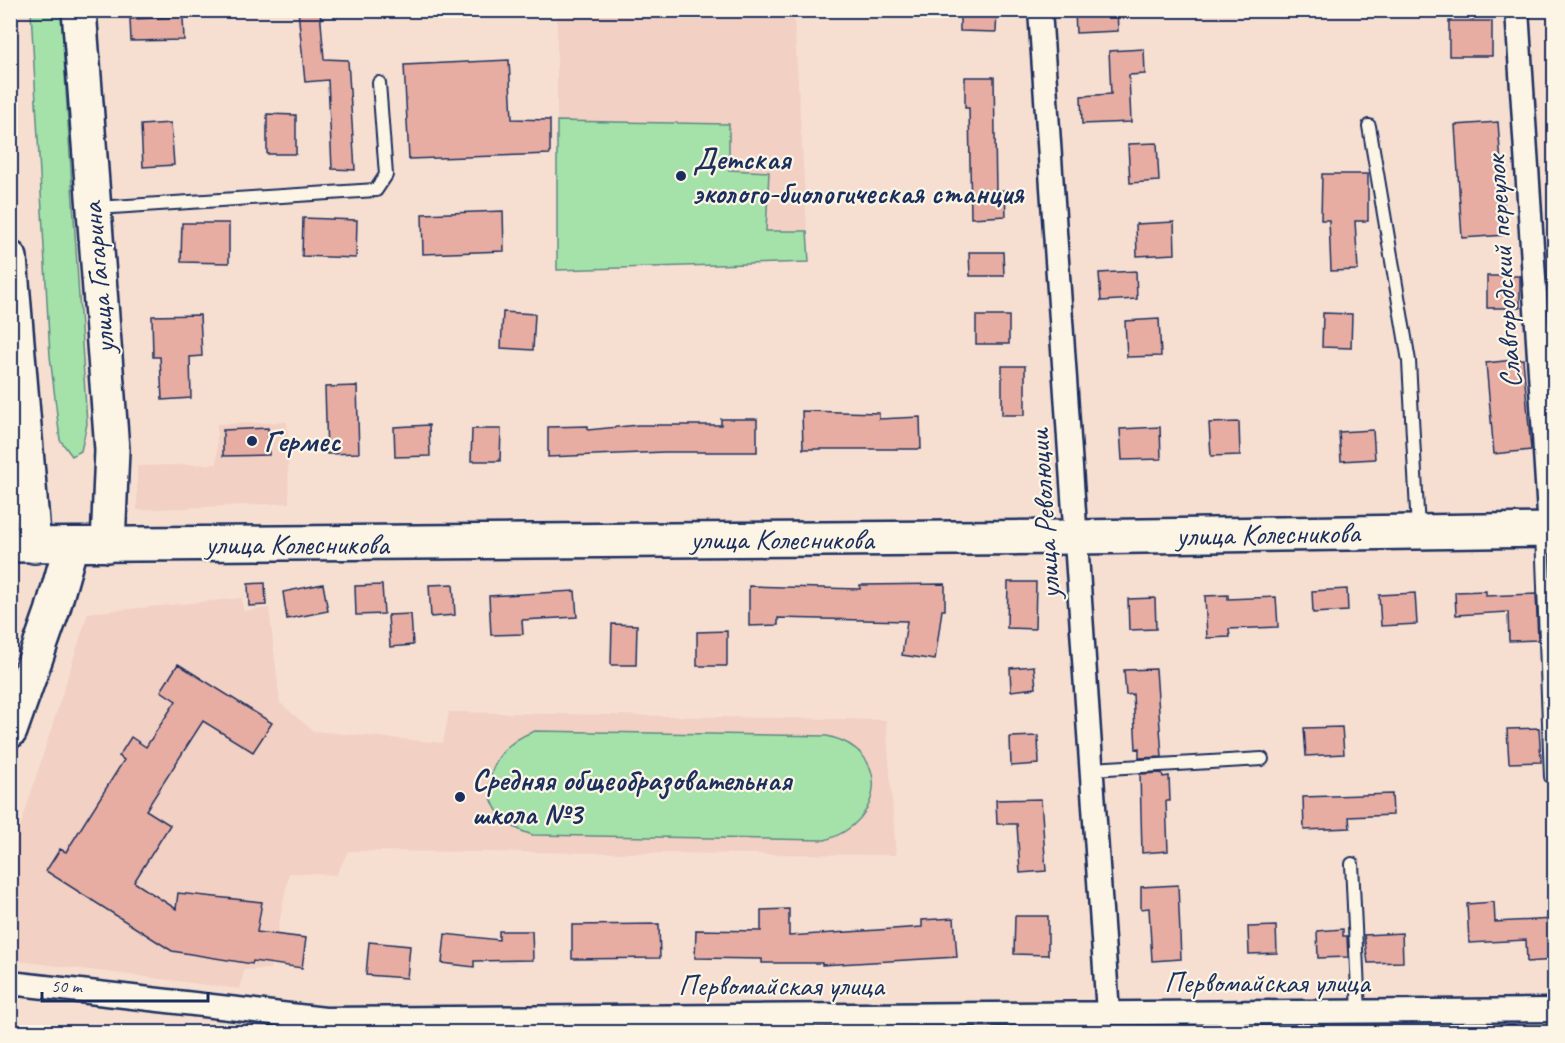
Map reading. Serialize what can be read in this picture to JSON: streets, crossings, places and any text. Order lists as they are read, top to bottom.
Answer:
{
  "streets": {
    "street": [
      "Славгородский переулок",
      "улица Гагарина",
      "улица Революции",
      "улица Колесникова",
      "Первомайская улица"
    ]
  },
  "crossings": [
    ["Славгородский переулок", "улица Колесникова"],
    ["улица Гагарина", "улица Колесникова"],
    ["улица Революции", "улица Колесникова"],
    ["улица Революции", "Первомайская улица"]
  ],
  "places": ["Детская эколого-биологическая станция", "Гермес", "Средняя общеобразовательная школа №3"],
  "scale_bar": "50 m"
}
